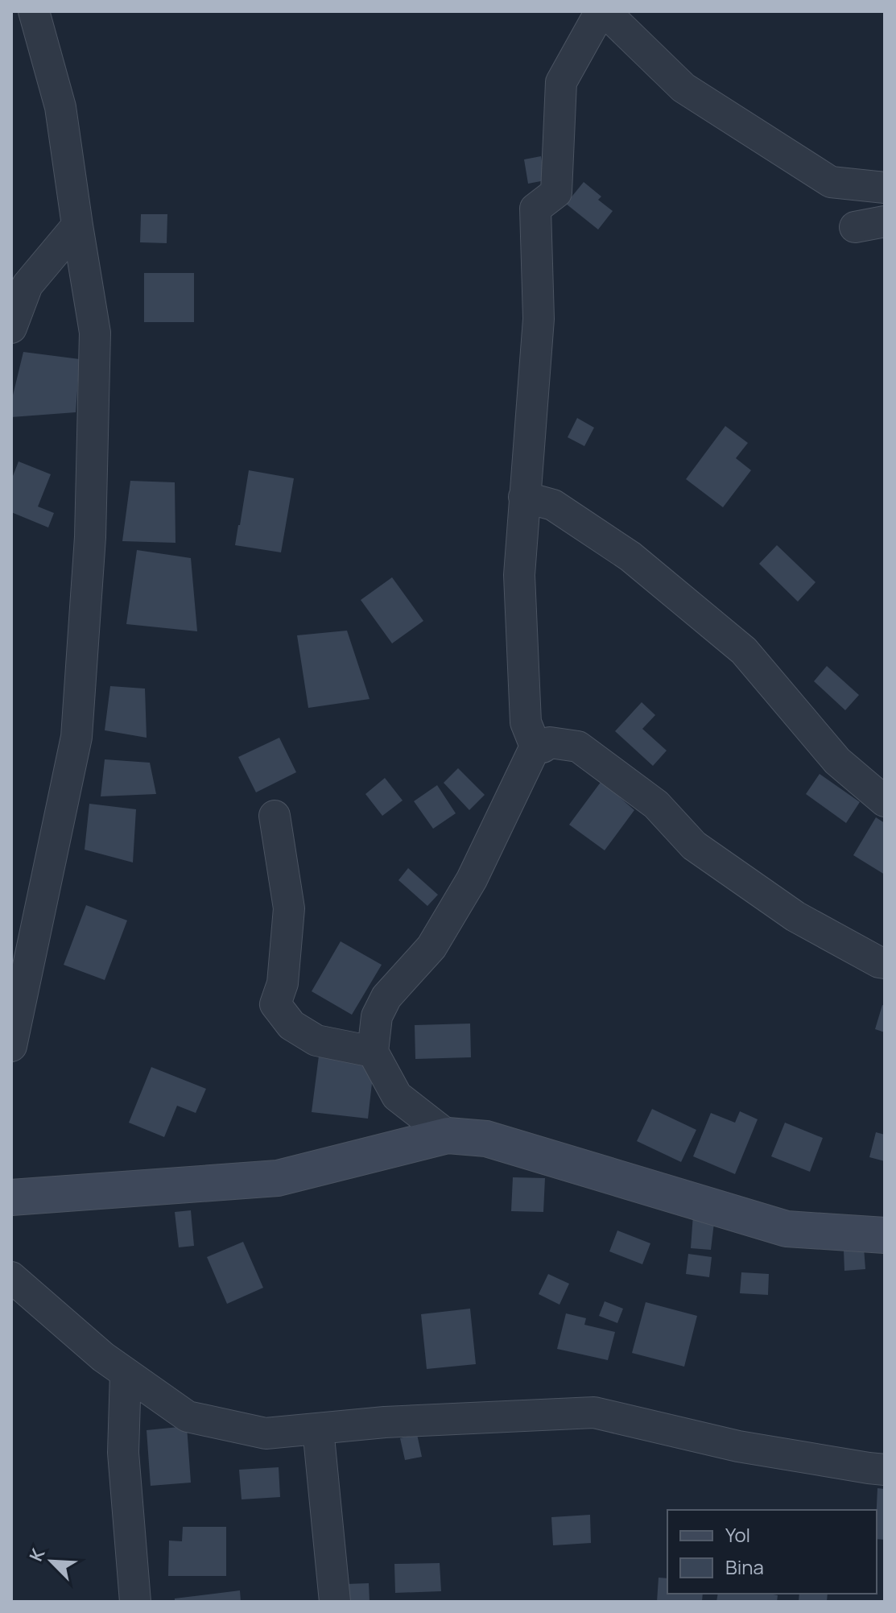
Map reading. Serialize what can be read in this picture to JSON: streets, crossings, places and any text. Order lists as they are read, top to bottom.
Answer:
{
  "legend": ["Yol", "Bina"],
  "north": "top left"
}
